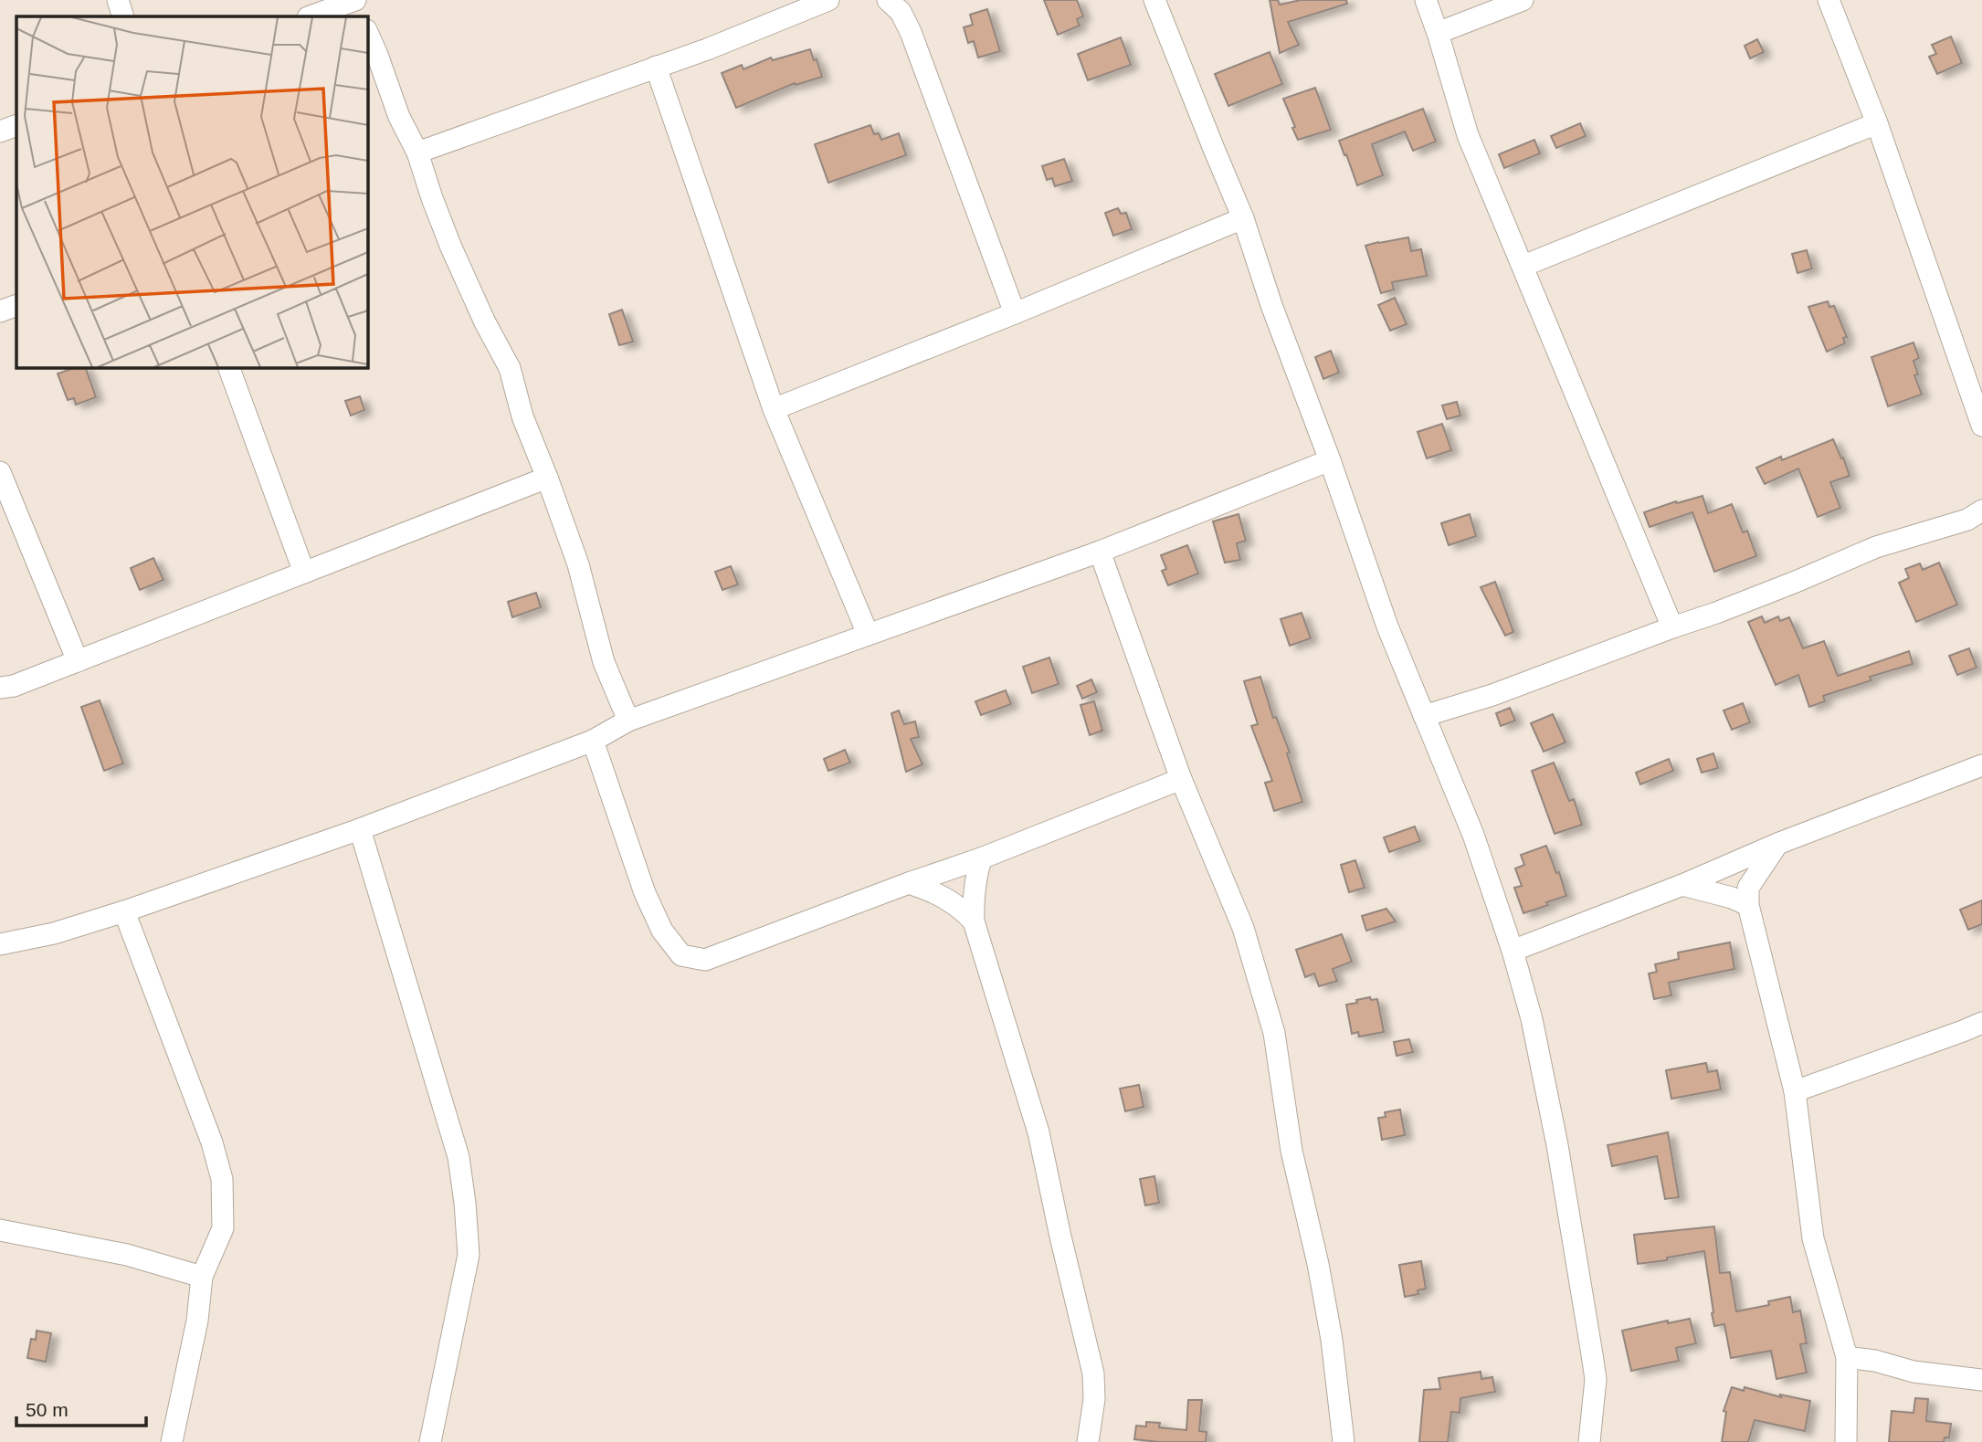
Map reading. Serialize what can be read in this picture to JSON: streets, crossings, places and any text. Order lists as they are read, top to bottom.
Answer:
{
  "scale_bar": "50 m"
}
